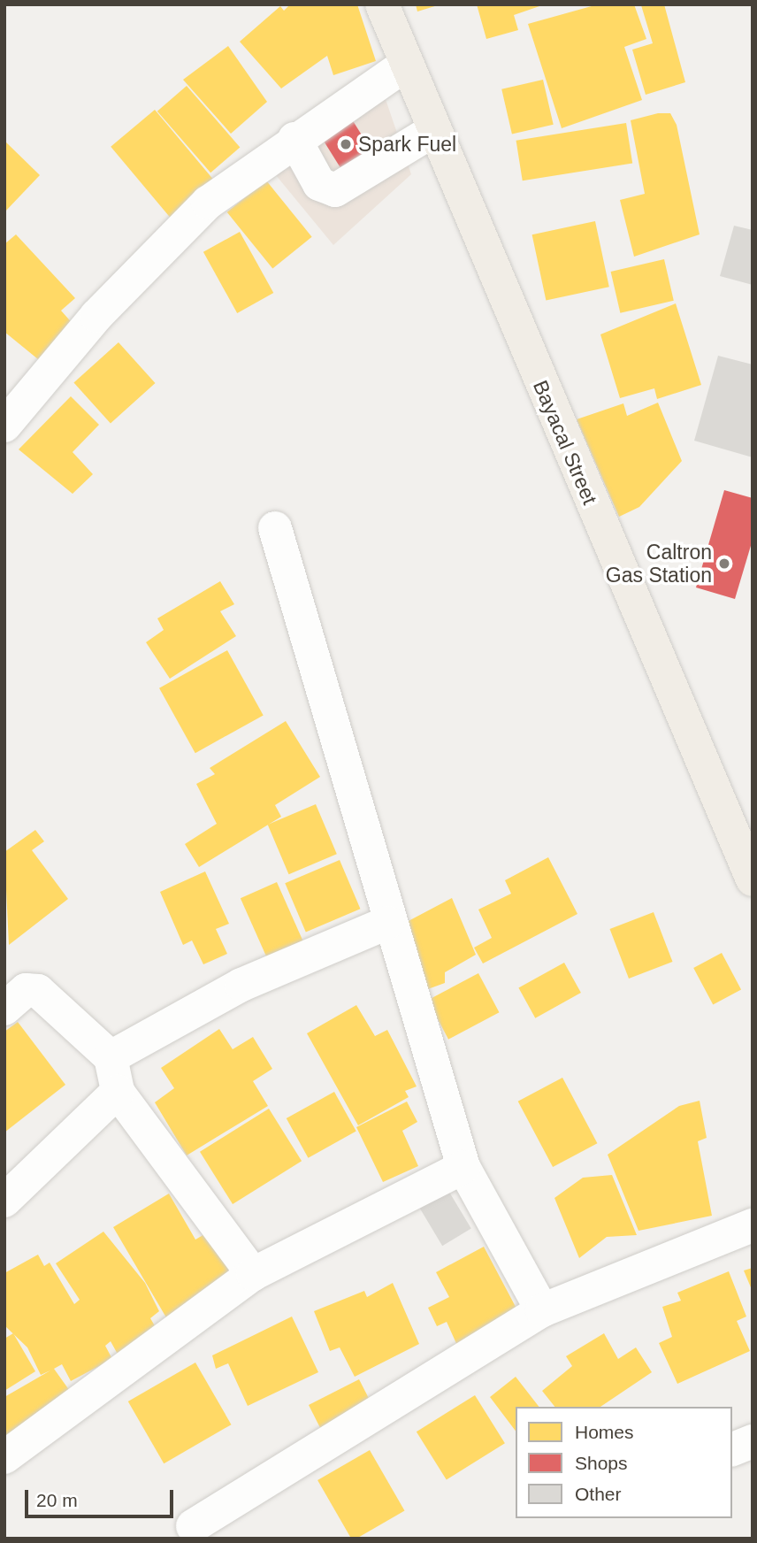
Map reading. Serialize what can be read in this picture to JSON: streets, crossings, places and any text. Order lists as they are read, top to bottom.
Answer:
{
  "streets": {
    "main road": ["Bayacal Street"]
  },
  "places": ["Spark Fuel", "Caltron Gas Station"],
  "legend": ["Homes", "Shops", "Other"],
  "scale_bar": "20 m"
}
